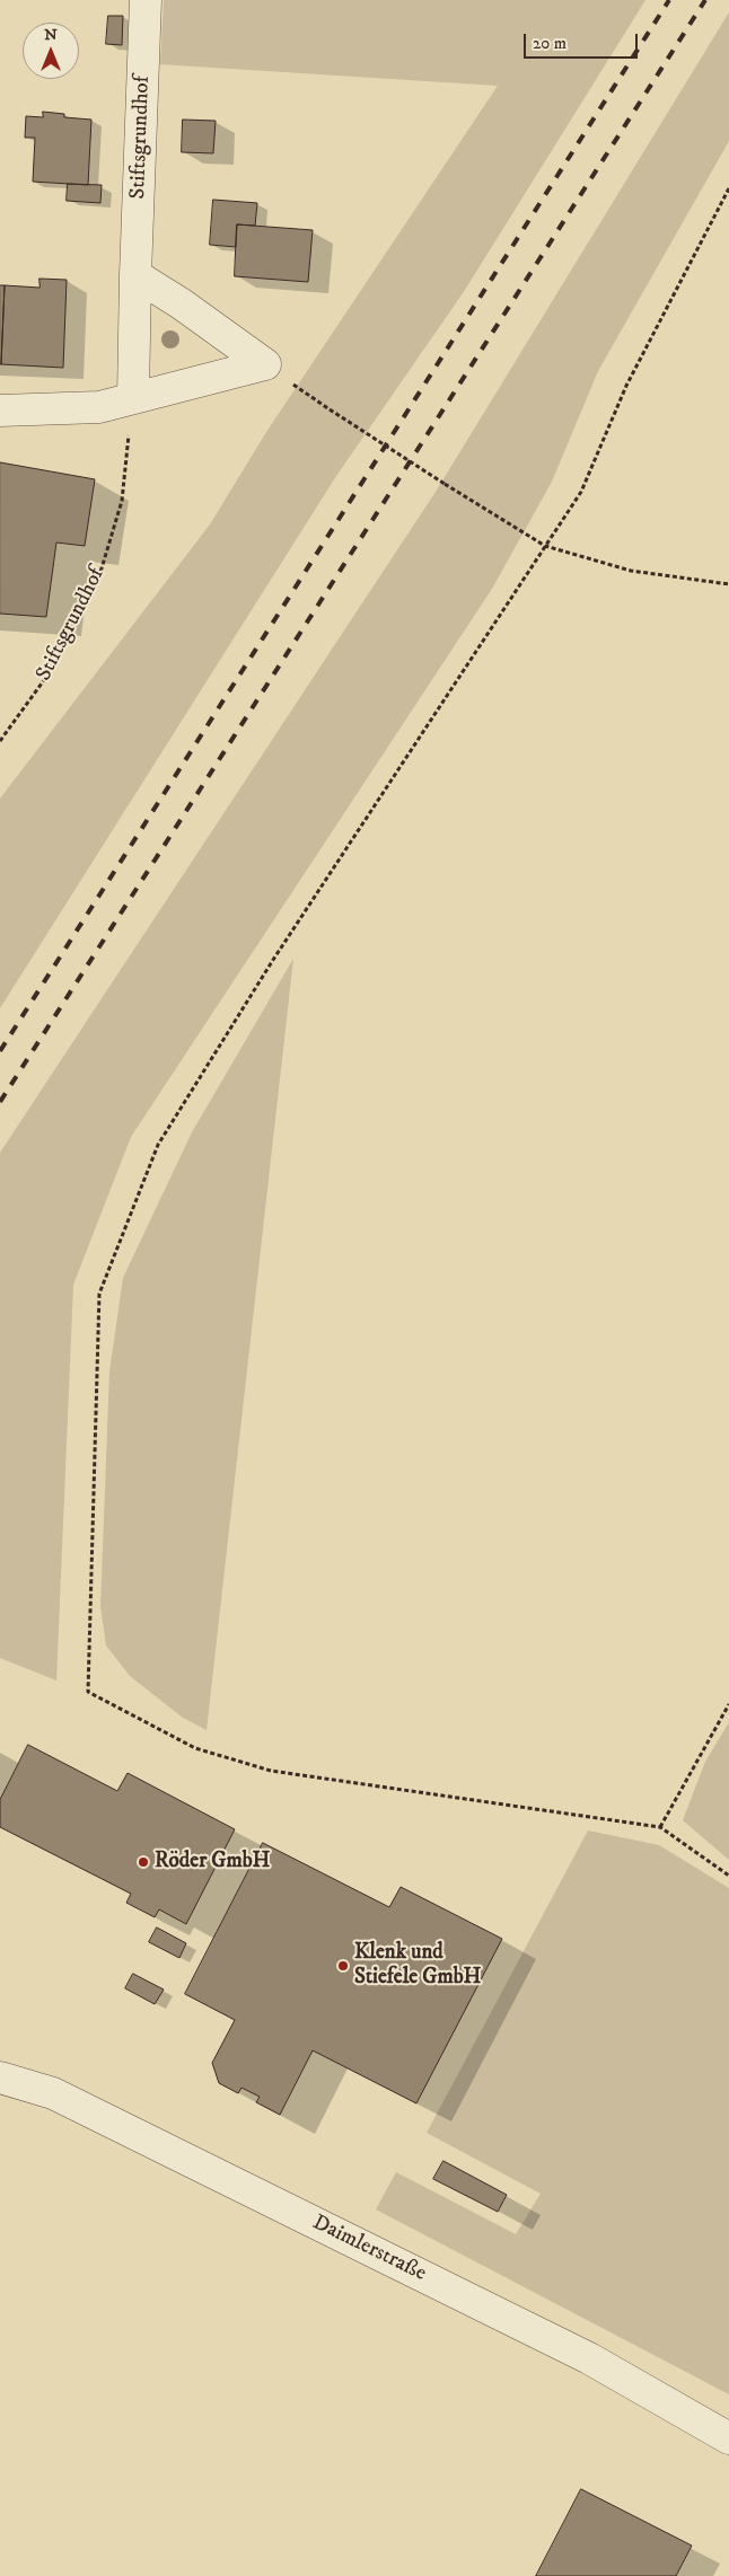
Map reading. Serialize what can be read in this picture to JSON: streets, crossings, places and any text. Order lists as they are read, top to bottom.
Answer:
{
  "streets": {
    "street": ["Stiftsgrundhof", "Daimlerstraße"]
  },
  "places": ["Röder GmbH", "Klenk und Stiefele GmbH"],
  "scale_bar": "20 m",
  "north": "top"
}
